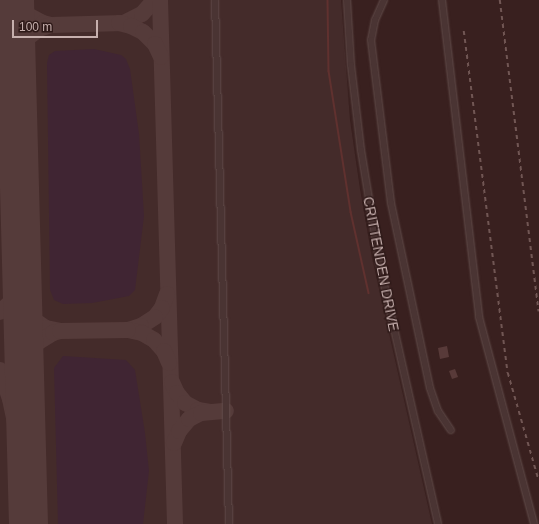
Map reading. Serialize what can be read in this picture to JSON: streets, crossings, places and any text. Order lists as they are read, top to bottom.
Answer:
{
  "streets": {
    "street": ["CRITTENDEN DRIVE"]
  },
  "scale_bar": "100 m"
}
